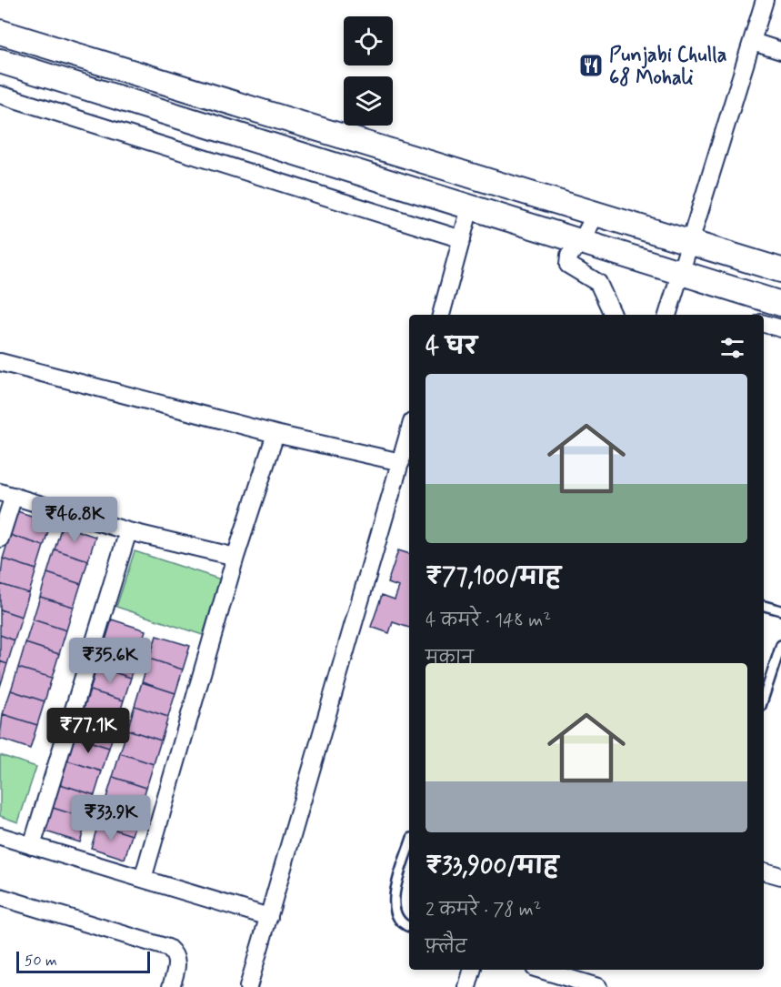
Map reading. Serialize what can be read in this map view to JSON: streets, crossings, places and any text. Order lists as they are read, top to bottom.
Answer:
{
  "places": {
    "restaurant": ["Punjabi Chulla 68 Mohali"]
  },
  "scale_bar": "50 m",
  "page": {
    "heading": "4 घर",
    "list": [
      {
        "name": "₹77,100/माह",
        "note": "4 कमरे · 148 m² · मकान"
      },
      {
        "name": "₹33,900/माह",
        "note": "2 कमरे · 78 m² · फ़्लैट"
      }
    ],
    "price": [
      "₹46.8K",
      "₹35.6K",
      "₹77.1K",
      "₹33.9K"
    ],
    "scale": "50 m"
  }
}
